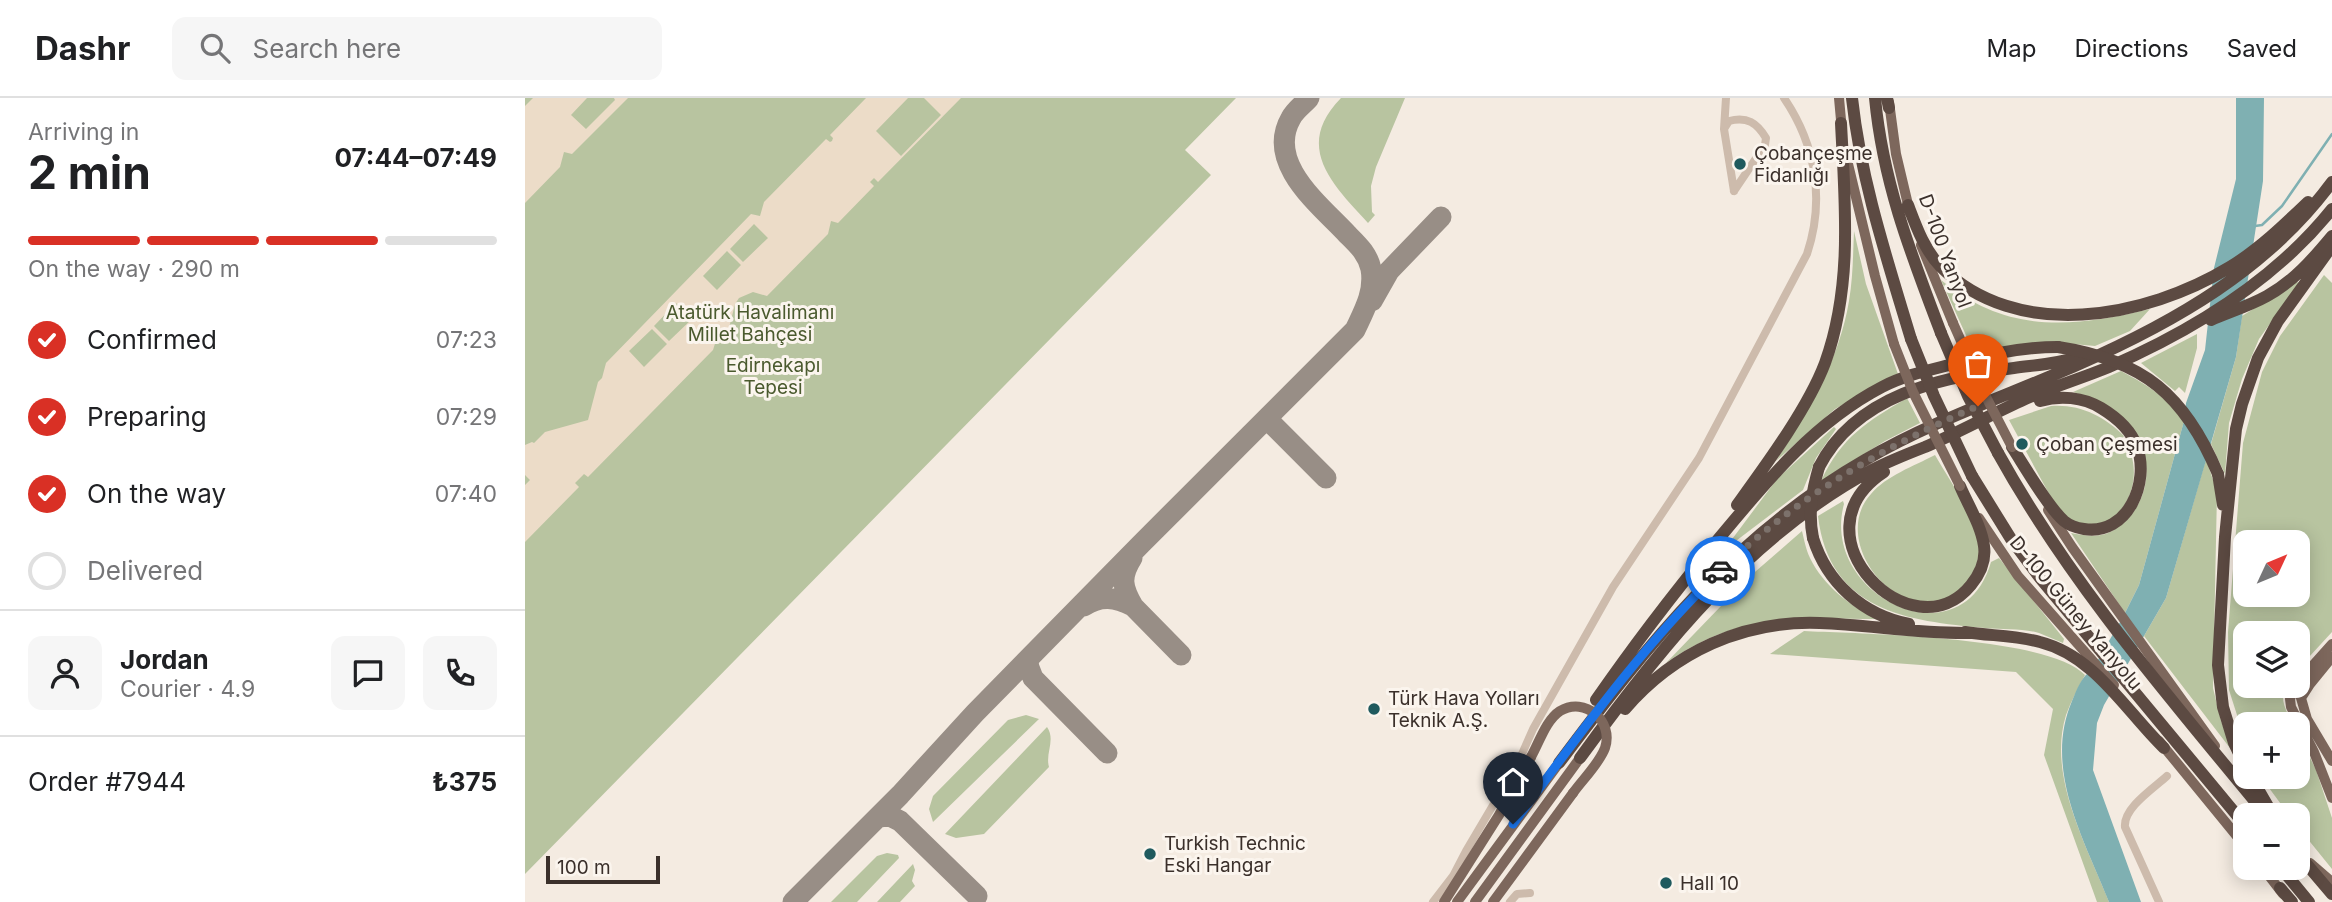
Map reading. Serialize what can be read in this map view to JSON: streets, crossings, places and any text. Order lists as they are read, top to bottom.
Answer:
{
  "streets": {
    "main road": ["D-100 Yanyol", "D-100 Güney Yanyolu"]
  },
  "parks": ["Atatürk Havalimanı Millet Bahçesi", "Edirnekapı Tepesi"],
  "places": [
    "Çobançeşme Fidanlığı",
    "Çoban Çeşmesi",
    "Türk Hava Yolları Teknik A.Ş.",
    "Turkish Technic Eski Hangar",
    "Hall 10"
  ],
  "scale_bar": "100 m",
  "north": "top right",
  "page": {
    "header": "Dashr",
    "search": "Search here",
    "nav": ["Map", "Directions", "Saved"],
    "heading": ["2 min", "Arriving in", "07:44–07:49"],
    "panel": [
      "Jordan",
      "Courier · 4.9",
      "Order #7944",
      "₺375"
    ],
    "bar": "On the way · 290 m",
    "list": [
      ["Confirmed", "07:23"],
      ["Preparing", "07:29"],
      ["On the way", "07:40"],
      "Delivered"
    ],
    "map_buttons": ["+", "−"],
    "scale": "100 m"
  }
}
